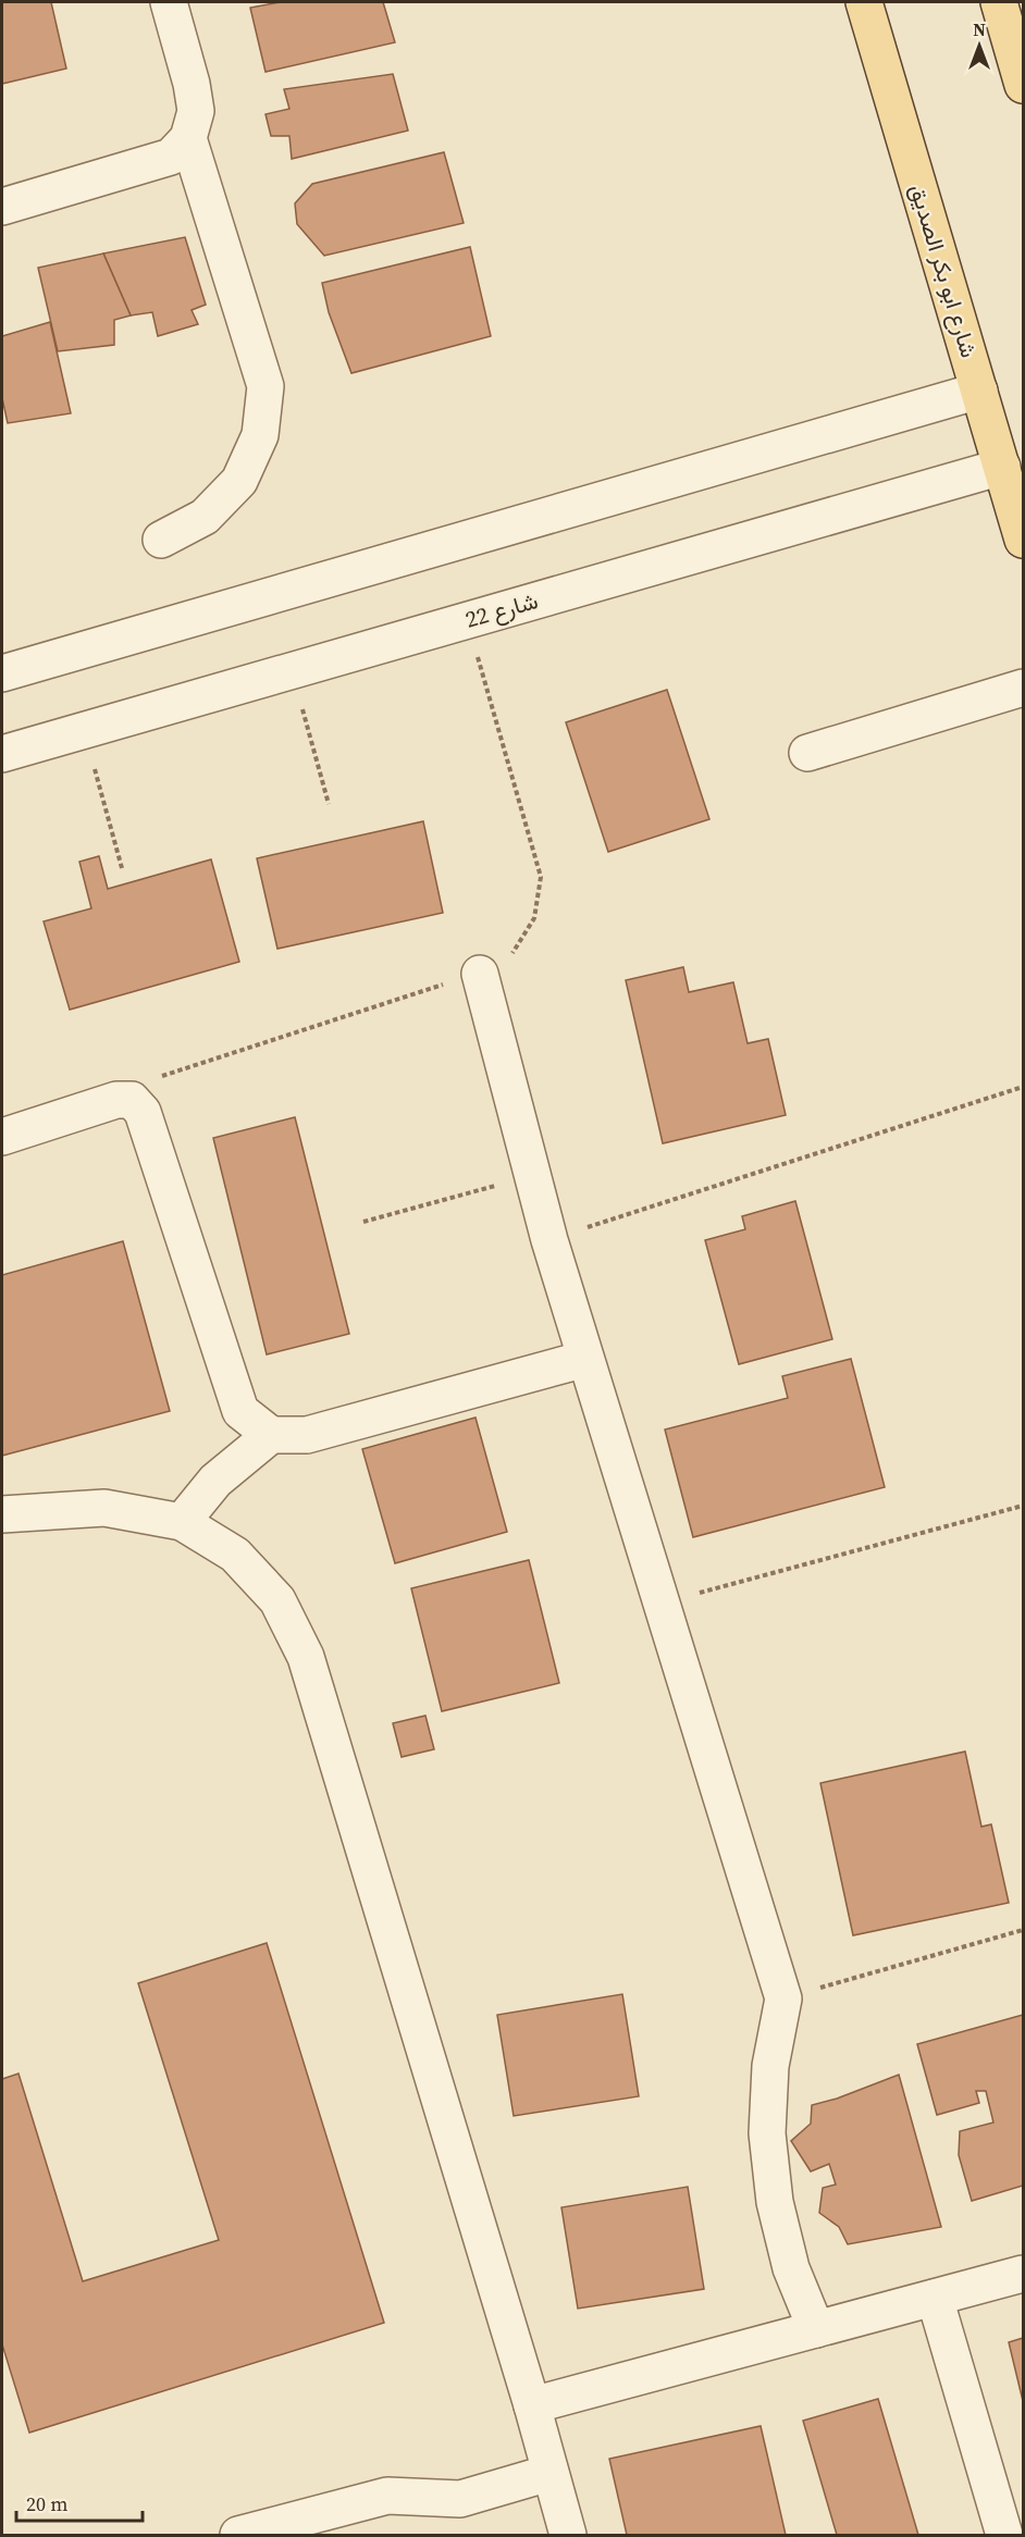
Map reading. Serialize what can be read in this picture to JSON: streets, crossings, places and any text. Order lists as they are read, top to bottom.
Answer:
{
  "streets": {
    "main road": ["شارع ابو بكر الصديق"],
    "street": ["شارع 22"]
  },
  "crossings": [
    ["شارع ابو بكر الصديق", "شارع 22"]
  ],
  "scale_bar": "20 m",
  "north": "top"
}
